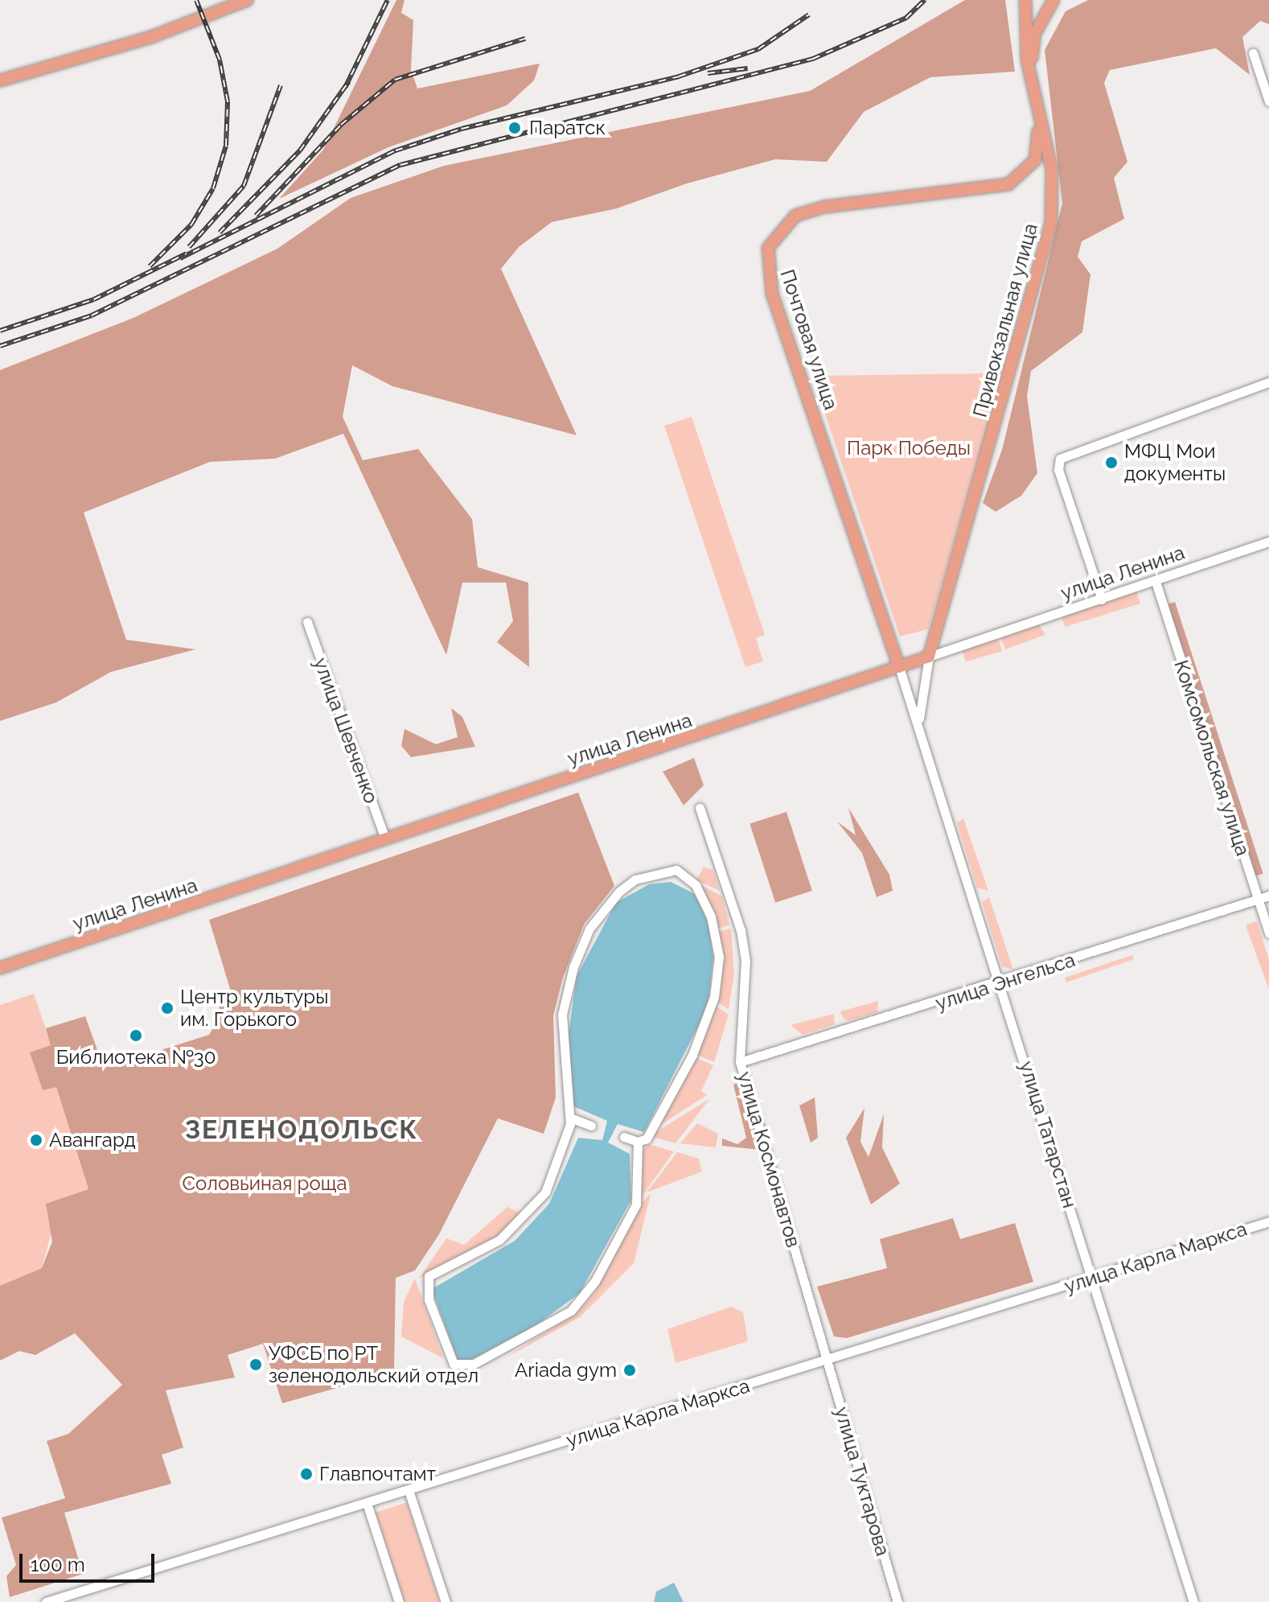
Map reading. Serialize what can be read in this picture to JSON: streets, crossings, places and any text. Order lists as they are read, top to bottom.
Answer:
{
  "streets": {
    "main road": ["Привокзальная улица", "Почтовая улица", "улица Ленина"],
    "street": [
      "улица Шевченко",
      "Комсомольская улица",
      "улица Энгельса",
      "улица Татарстан",
      "улица Космонавтов",
      "улица Карла Маркса",
      "улица Туктарова"
    ]
  },
  "crossings": [
    ["Привокзальная улица", "Почтовая улица"],
    ["Привокзальная улица", "улица Ленина"],
    ["Почтовая улица", "улица Ленина"],
    ["Почтовая улица", "улица Татарстан"],
    ["улица Ленина", "улица Шевченко"],
    ["улица Ленина", "Комсомольская улица"],
    ["улица Ленина", "улица Татарстан"],
    ["Комсомольская улица", "улица Энгельса"],
    ["улица Энгельса", "улица Татарстан"],
    ["улица Энгельса", "улица Космонавтов"],
    ["улица Татарстан", "улица Карла Маркса"],
    ["улица Космонавтов", "улица Карла Маркса"],
    ["улица Космонавтов", "улица Туктарова"],
    ["улица Карла Маркса", "улица Туктарова"]
  ],
  "districts": ["ЗЕЛЕНОДОЛЬСК"],
  "parks": ["Парк Победы", "Соловьиная роща"],
  "places": [
    "Паратск",
    "МФЦ Мои документы",
    "Центр культуры им. Горького",
    "Библиотека №30",
    "Авангард",
    "УФСБ по РТ зеленодольский отдел",
    "Ariada gym",
    "Главпочтамт"
  ],
  "scale_bar": "100 m"
}
